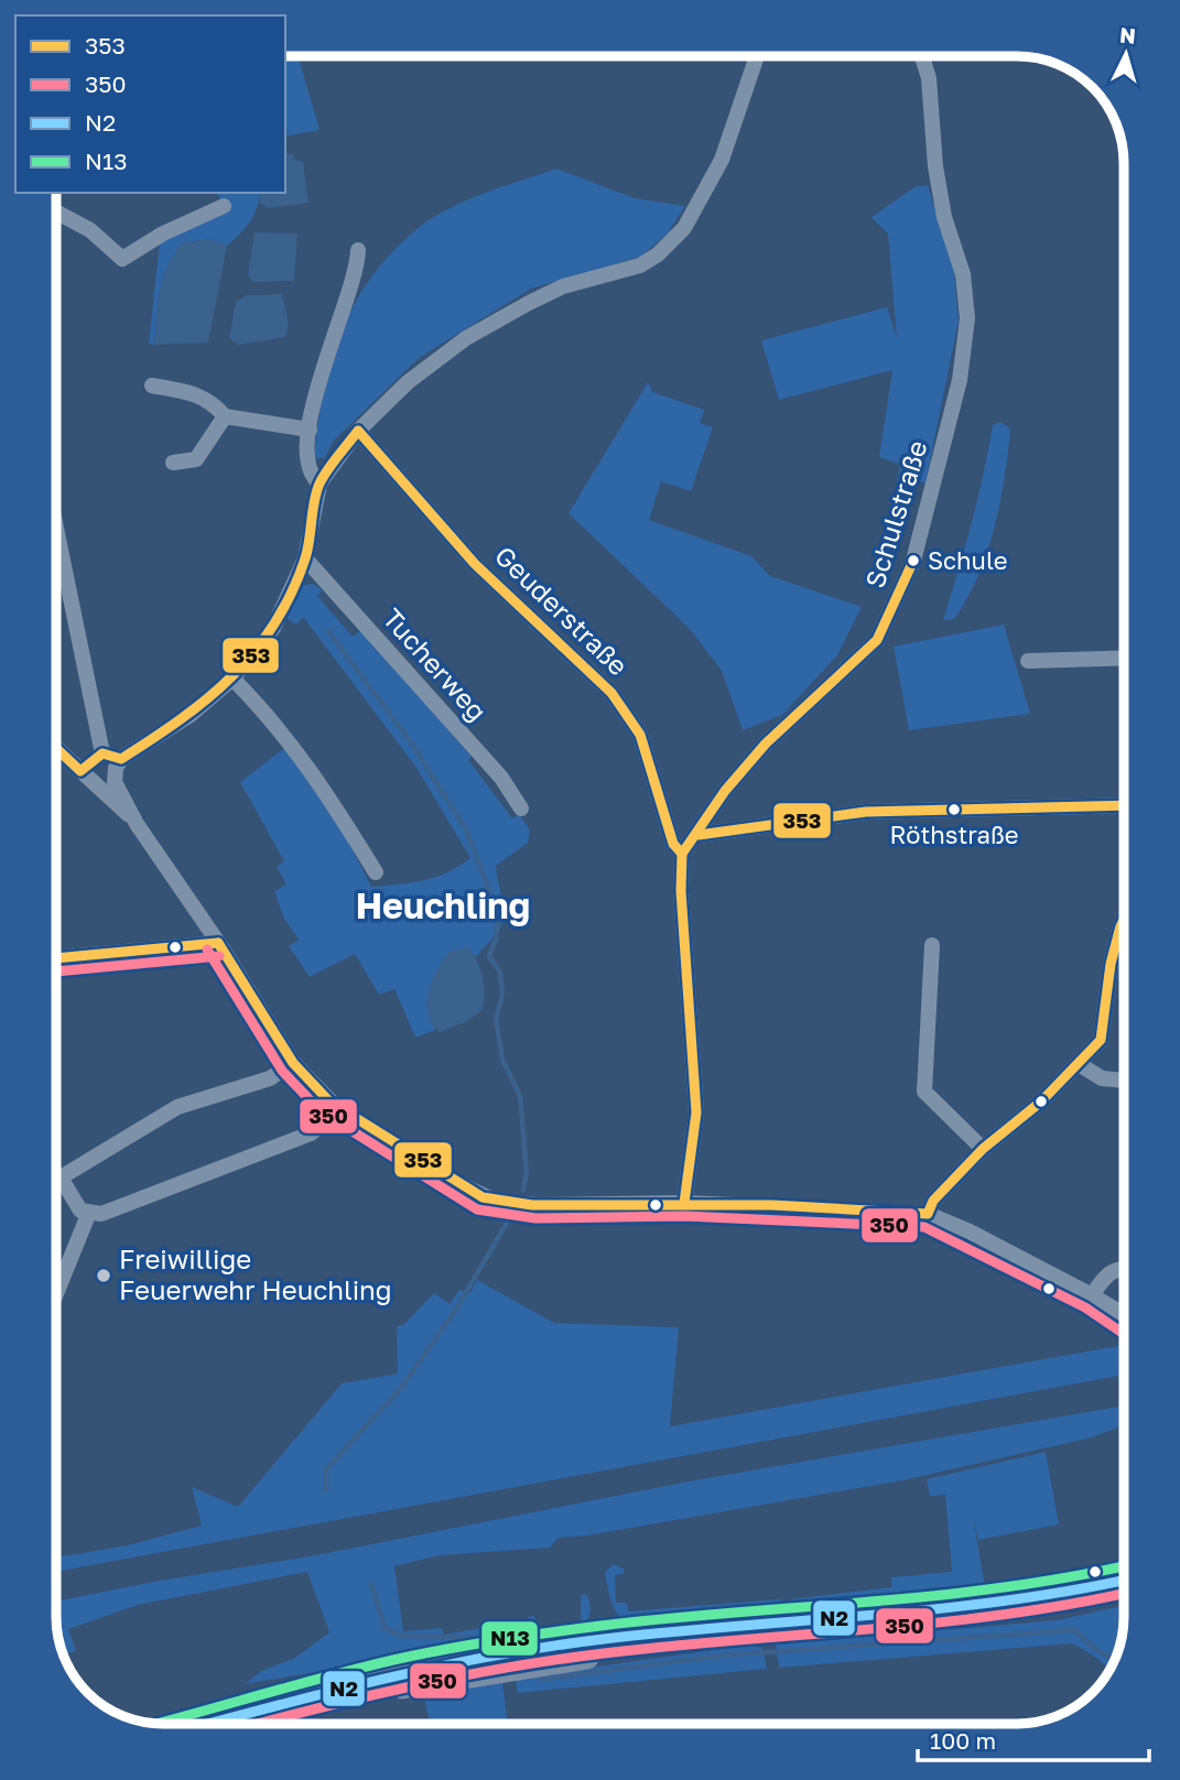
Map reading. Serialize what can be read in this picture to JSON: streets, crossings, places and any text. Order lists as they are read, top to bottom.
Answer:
{
  "streets": {
    "street": ["Schulstraße", "Geuderstraße", "Tucherweg"]
  },
  "crossings": [
    ["Schulstraße", "Geuderstraße"]
  ],
  "districts": ["Heuchling"],
  "places": ["Schule", "Röthstraße", "Freiwillige Feuerwehr Heuchling"],
  "lines": [
    "transit line 353",
    "transit line 350",
    "transit line N13",
    "transit line N2"
  ],
  "legend": [
    "353",
    "350",
    "N2",
    "N13"
  ],
  "scale_bar": "100 m",
  "north": "top"
}
